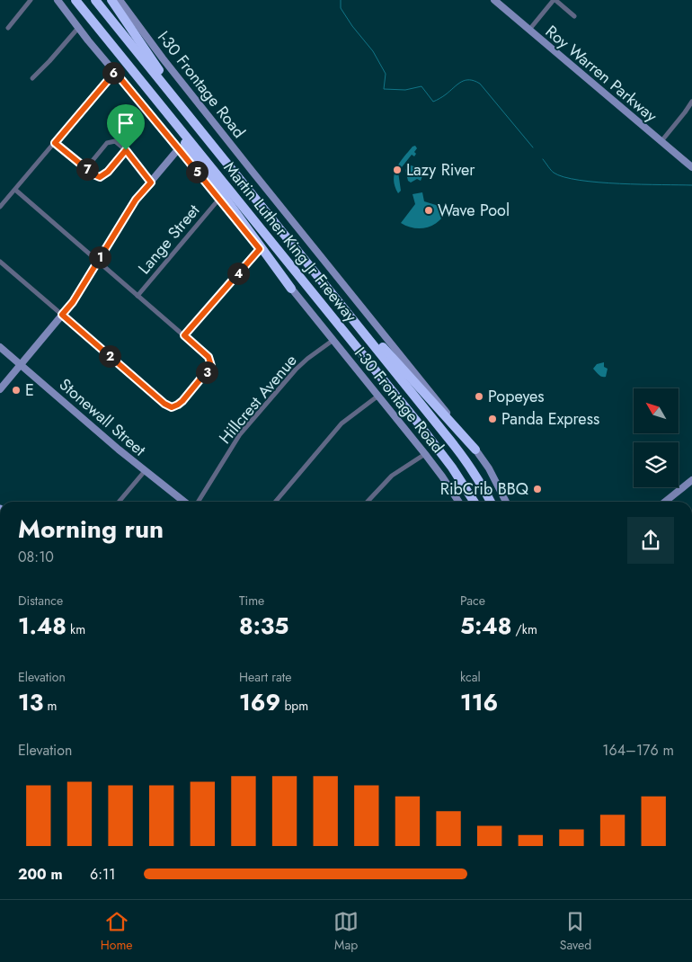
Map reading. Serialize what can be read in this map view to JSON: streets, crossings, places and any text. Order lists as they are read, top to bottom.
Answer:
{
  "streets": {
    "highway": ["Martin Luther King Jr Freeway"],
    "main road": ["Roy Warren Parkway", "I-30 Frontage Road", "Stonewall Street"],
    "street": ["Lange Street", "Hillcrest Avenue"]
  },
  "crossings": [
    ["I-30 Frontage Road", "Lange Street"],
    ["I-30 Frontage Road", "Hillcrest Avenue"]
  ],
  "places": [
    "Lazy River",
    "Wave Pool",
    "E",
    "Popeyes",
    "Panda Express",
    "RibCrib BBQ"
  ],
  "north": "top left",
  "page": {
    "pins": [
      "6",
      "7",
      "5",
      "1",
      "4",
      "2",
      "3"
    ],
    "heading": ["Morning run", "08:10"],
    "stats": [
      ["Distance", "1.48 km"],
      ["Time", "8:35"],
      ["Pace", "5:48 /km"],
      ["Elevation", "13 m"],
      ["Heart rate", "169 bpm"],
      ["kcal", "116"]
    ],
    "chart": ["Elevation", "164–176 m"],
    "list": [
      {
        "name": "200 m",
        "note": "6:11"
      }
    ],
    "tabs": ["Home", "Map", "Saved"]
  }
}
